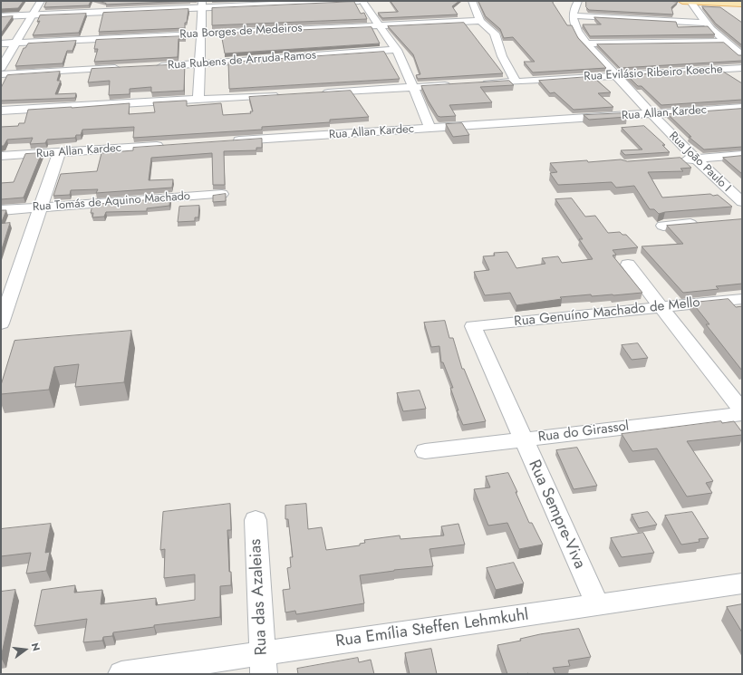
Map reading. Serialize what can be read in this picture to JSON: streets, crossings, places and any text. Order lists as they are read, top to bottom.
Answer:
{
  "streets": {
    "street": [
      "Rua Borges de Medeiros",
      "Rua Rubens de Arruda Ramos",
      "Rua Evilásio Ribeiro Koeche",
      "Rua Allan Kardec",
      "Rua João Paulo I",
      "Rua Tomás de Aquino Machado",
      "Rua Genuíno Machado de Mello",
      "Rua do Girassol",
      "Rua Sempre-Viva",
      "Rua das Azaleias",
      "Rua Emília Steffen Lehmkuhl"
    ]
  },
  "crossings": [
    ["Rua Evilásio Ribeiro Koeche", "Rua João Paulo I"],
    ["Rua Allan Kardec", "Rua João Paulo I"],
    ["Rua Genuíno Machado de Mello", "Rua Sempre-Viva"],
    ["Rua do Girassol", "Rua Sempre-Viva"],
    ["Rua Sempre-Viva", "Rua Emília Steffen Lehmkuhl"],
    ["Rua das Azaleias", "Rua Emília Steffen Lehmkuhl"]
  ],
  "north": "right"
}
